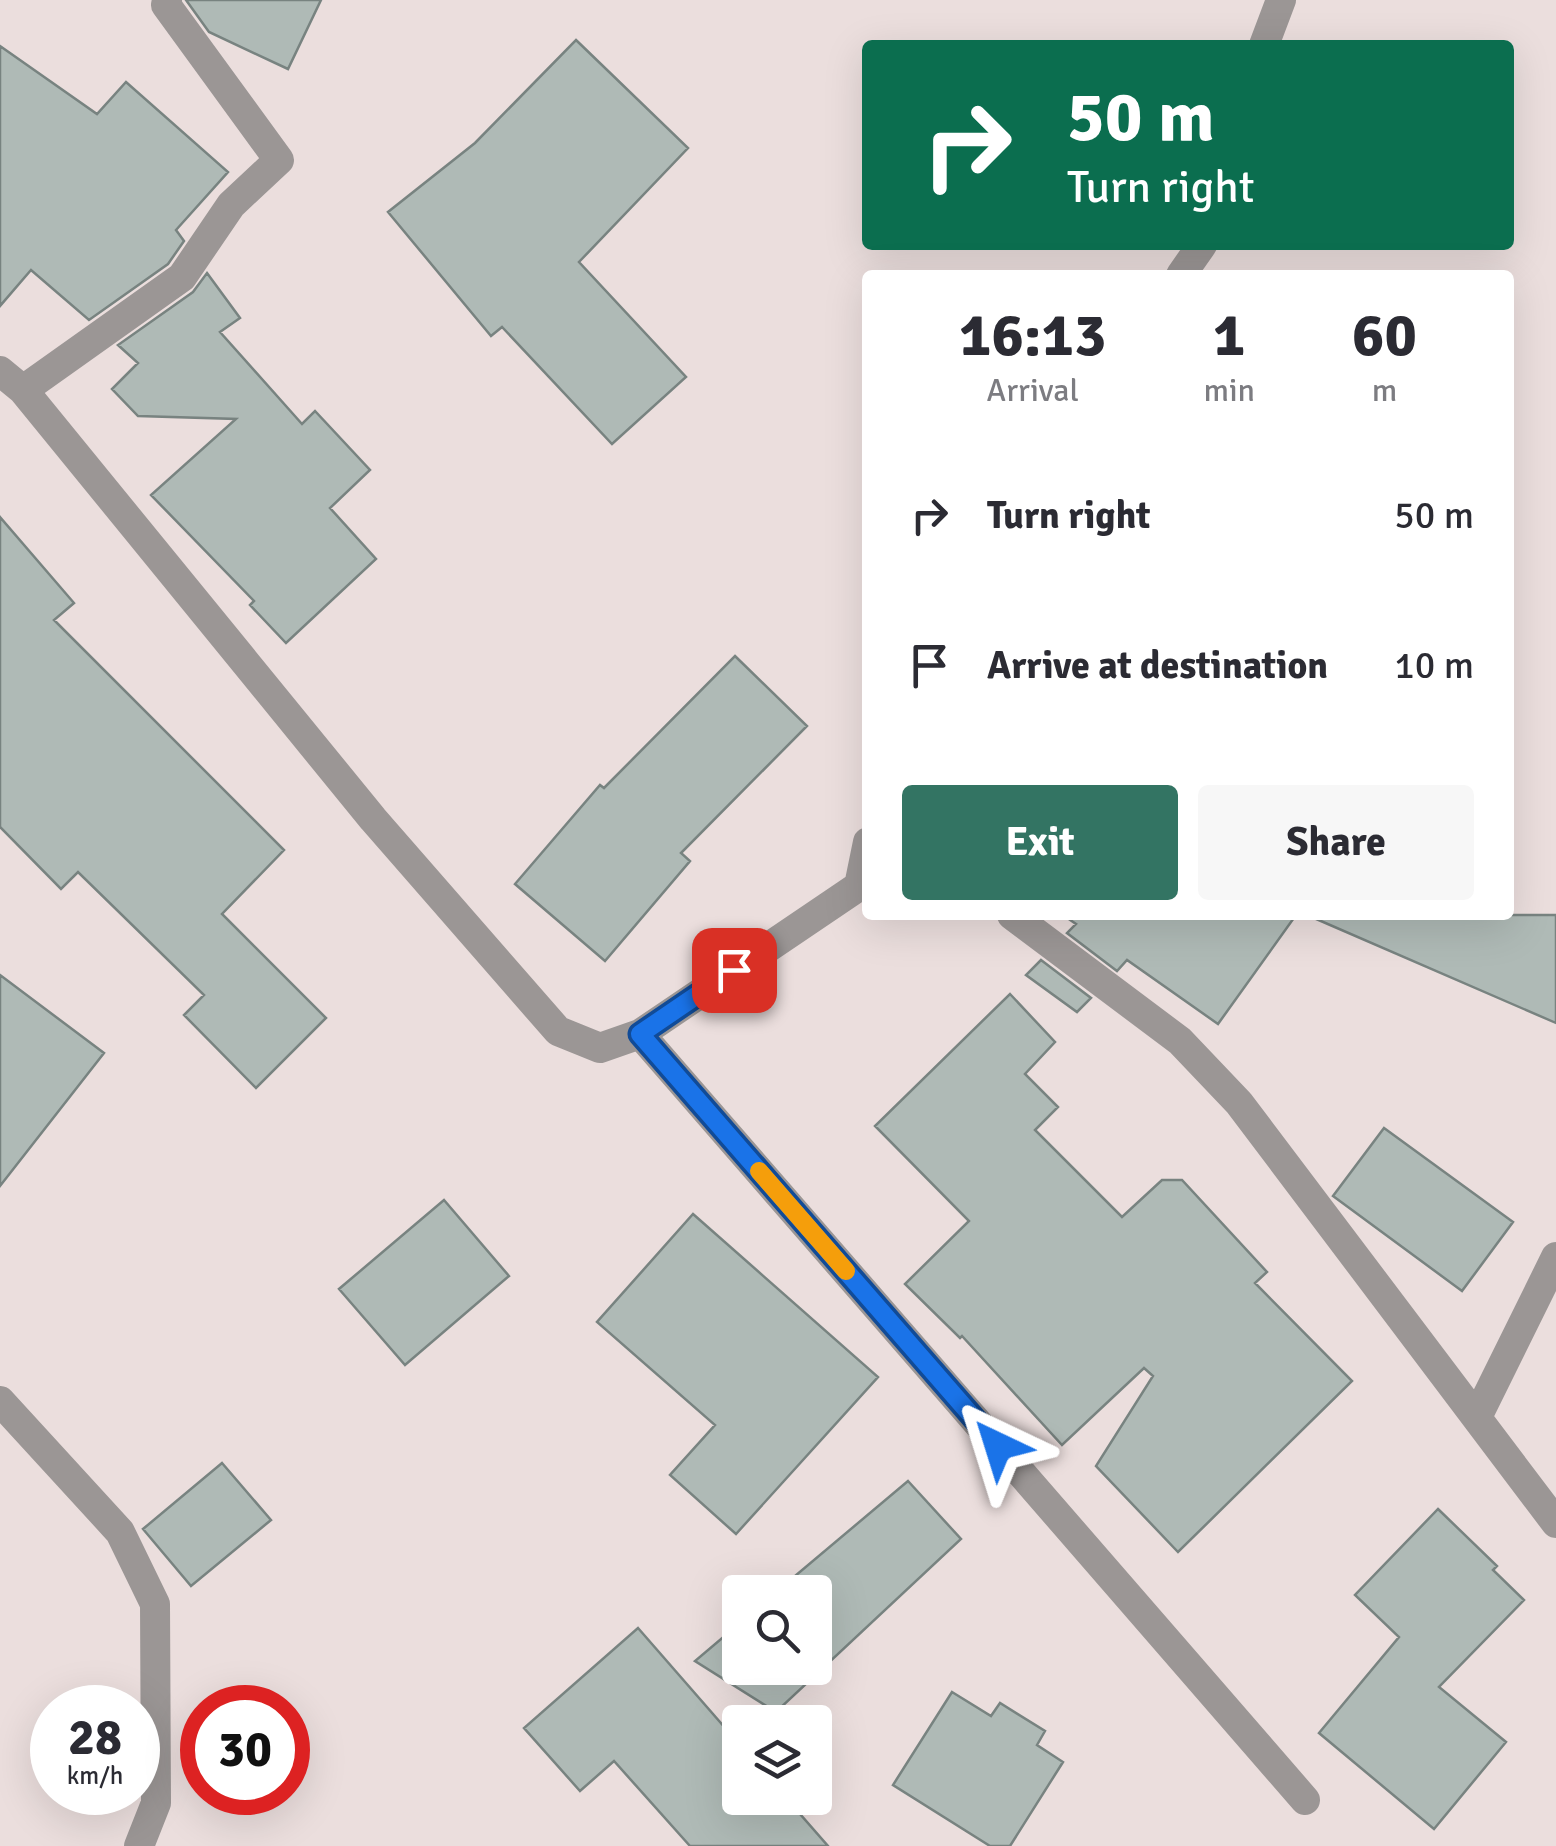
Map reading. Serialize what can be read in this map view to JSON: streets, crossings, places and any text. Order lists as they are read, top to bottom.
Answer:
{
  "page": {
    "turn": ["50 m", "Turn right"],
    "eta": [
      "16:13",
      "Arrival",
      "1",
      "min",
      "60",
      "m"
    ],
    "list": [
      {
        "name": "Turn right",
        "value": "50 m"
      },
      {
        "name": "Arrive at destination",
        "value": "10 m"
      }
    ],
    "buttons": ["Exit", "Share"],
    "speed": "28 km/h",
    "limit": "30"
  }
}
